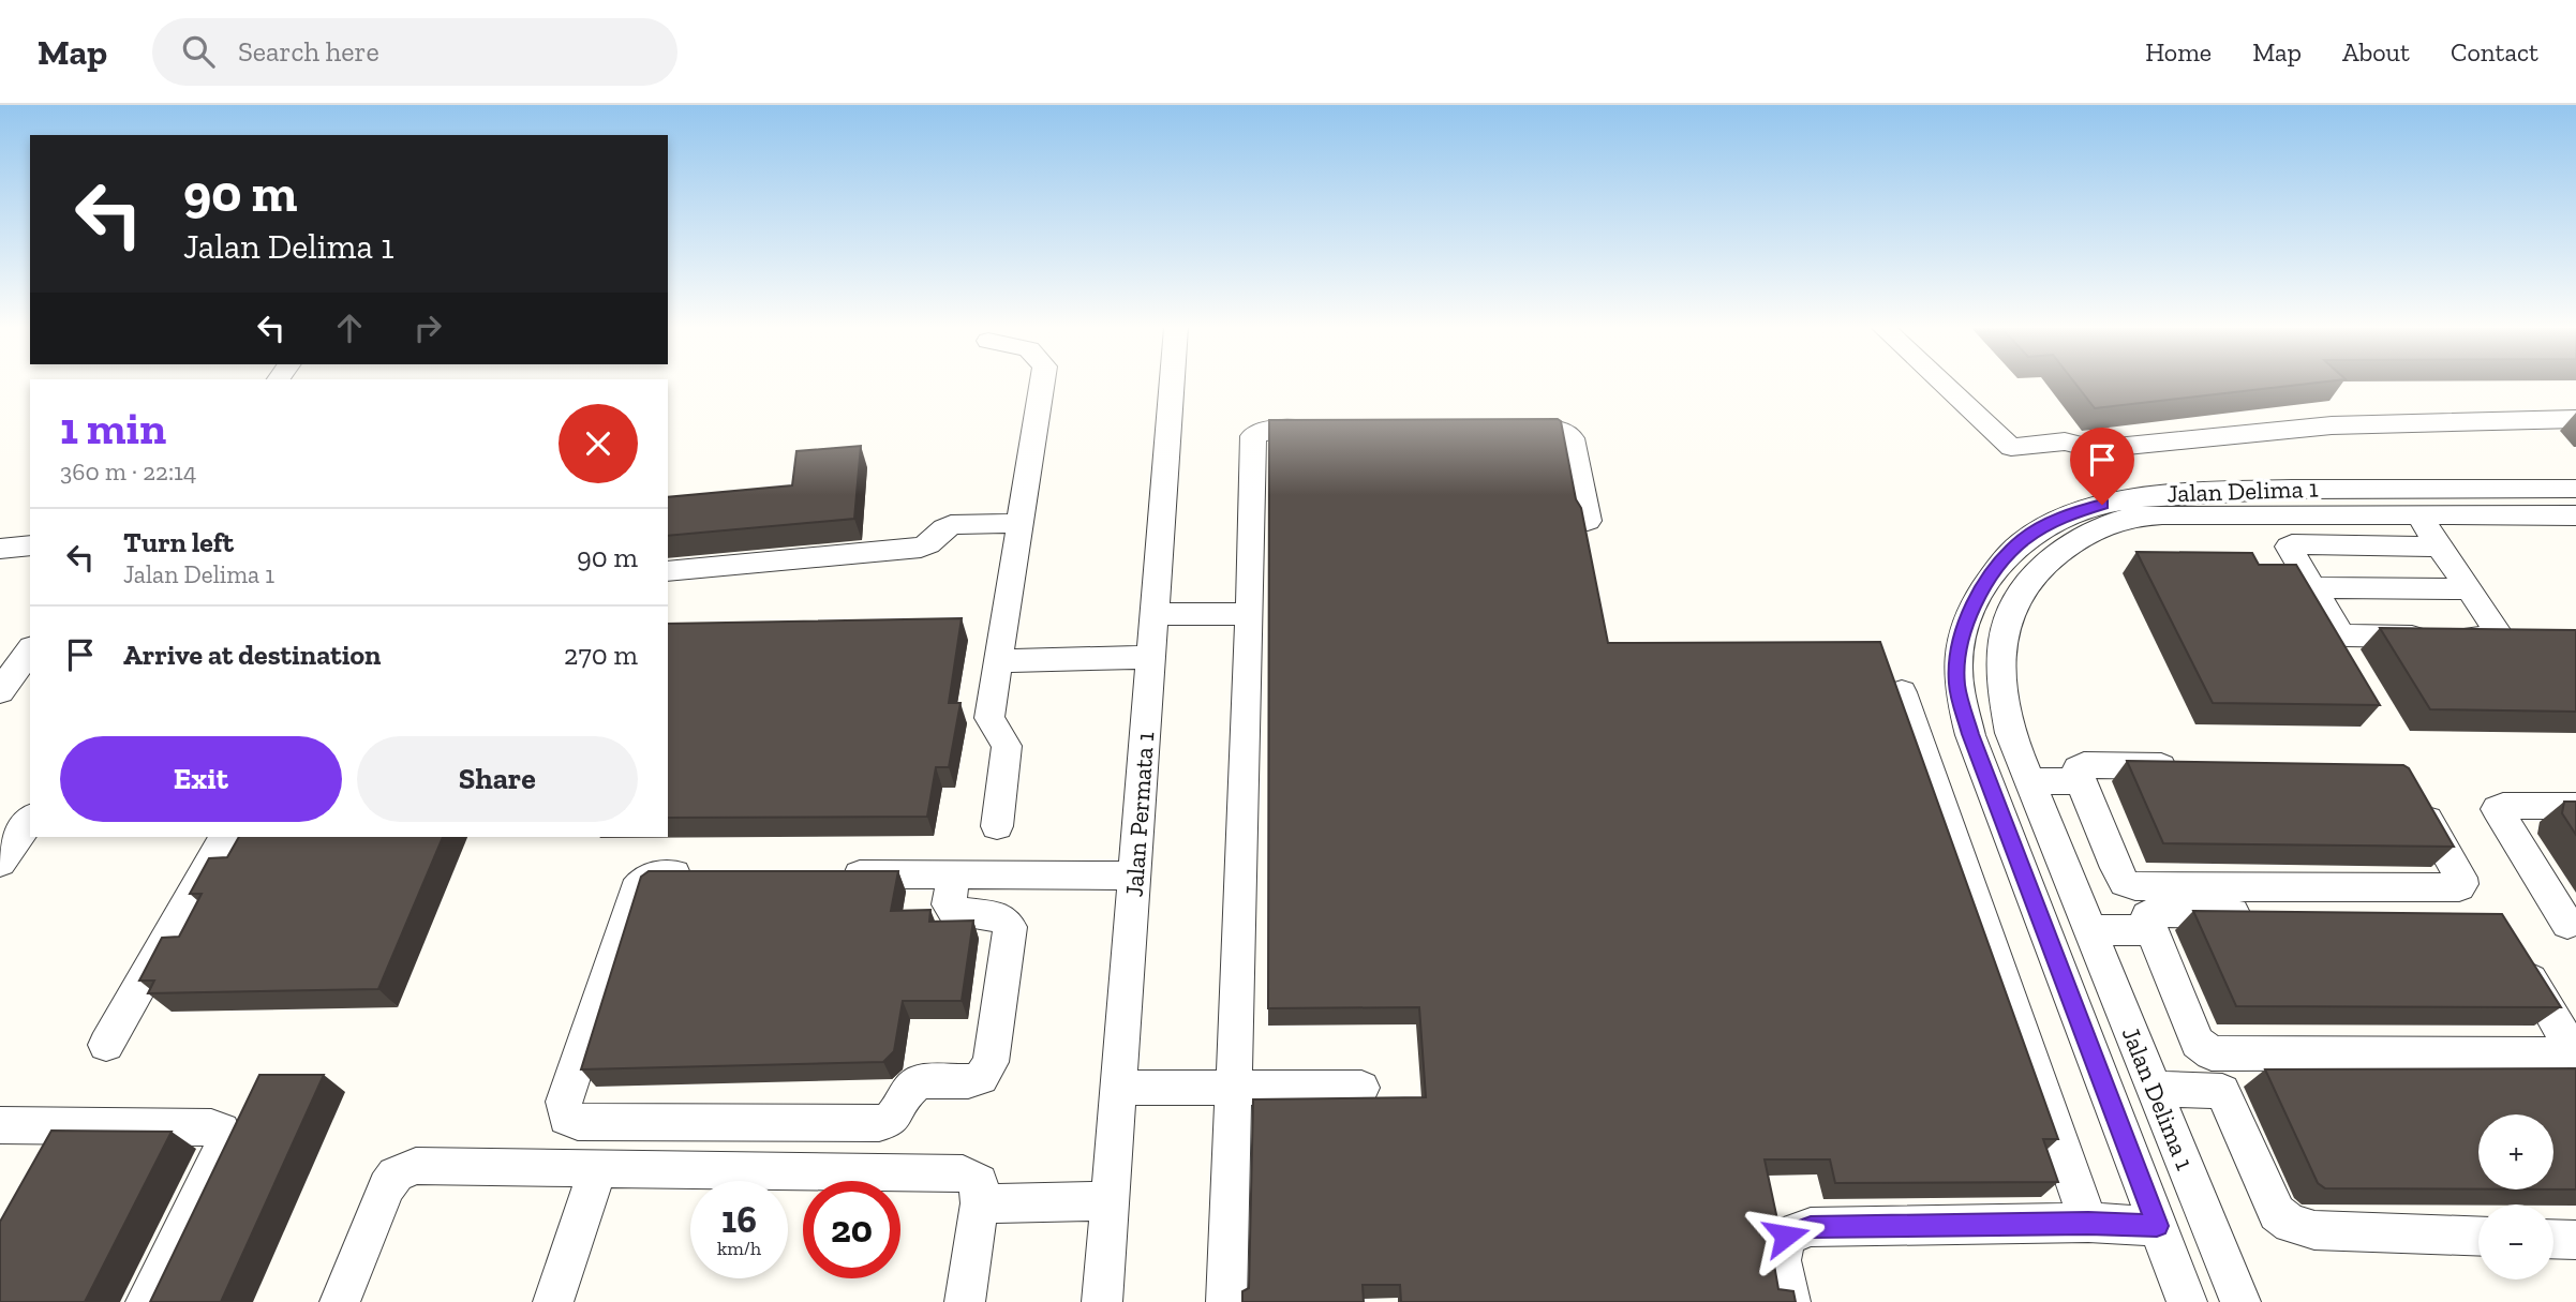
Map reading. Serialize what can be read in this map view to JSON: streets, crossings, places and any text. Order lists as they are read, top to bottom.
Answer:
{
  "streets": {
    "street": ["Jalan Delima 1", "Jalan Permata 1"]
  },
  "page": {
    "header": "Map",
    "search": "Search here",
    "nav": [
      "Home",
      "Map",
      "About",
      "Contact"
    ],
    "turn": ["90 m", "Jalan Delima 1"],
    "heading": ["1 min", "360 m · 22:14"],
    "list": [
      {
        "name": "Turn left",
        "note": "Jalan Delima 1",
        "value": "90 m"
      },
      {
        "name": "Arrive at destination",
        "value": "270 m"
      }
    ],
    "buttons": ["Exit", "Share"],
    "map_buttons": ["+", "−"],
    "speed": "16 km/h",
    "limit": "20"
  }
}
